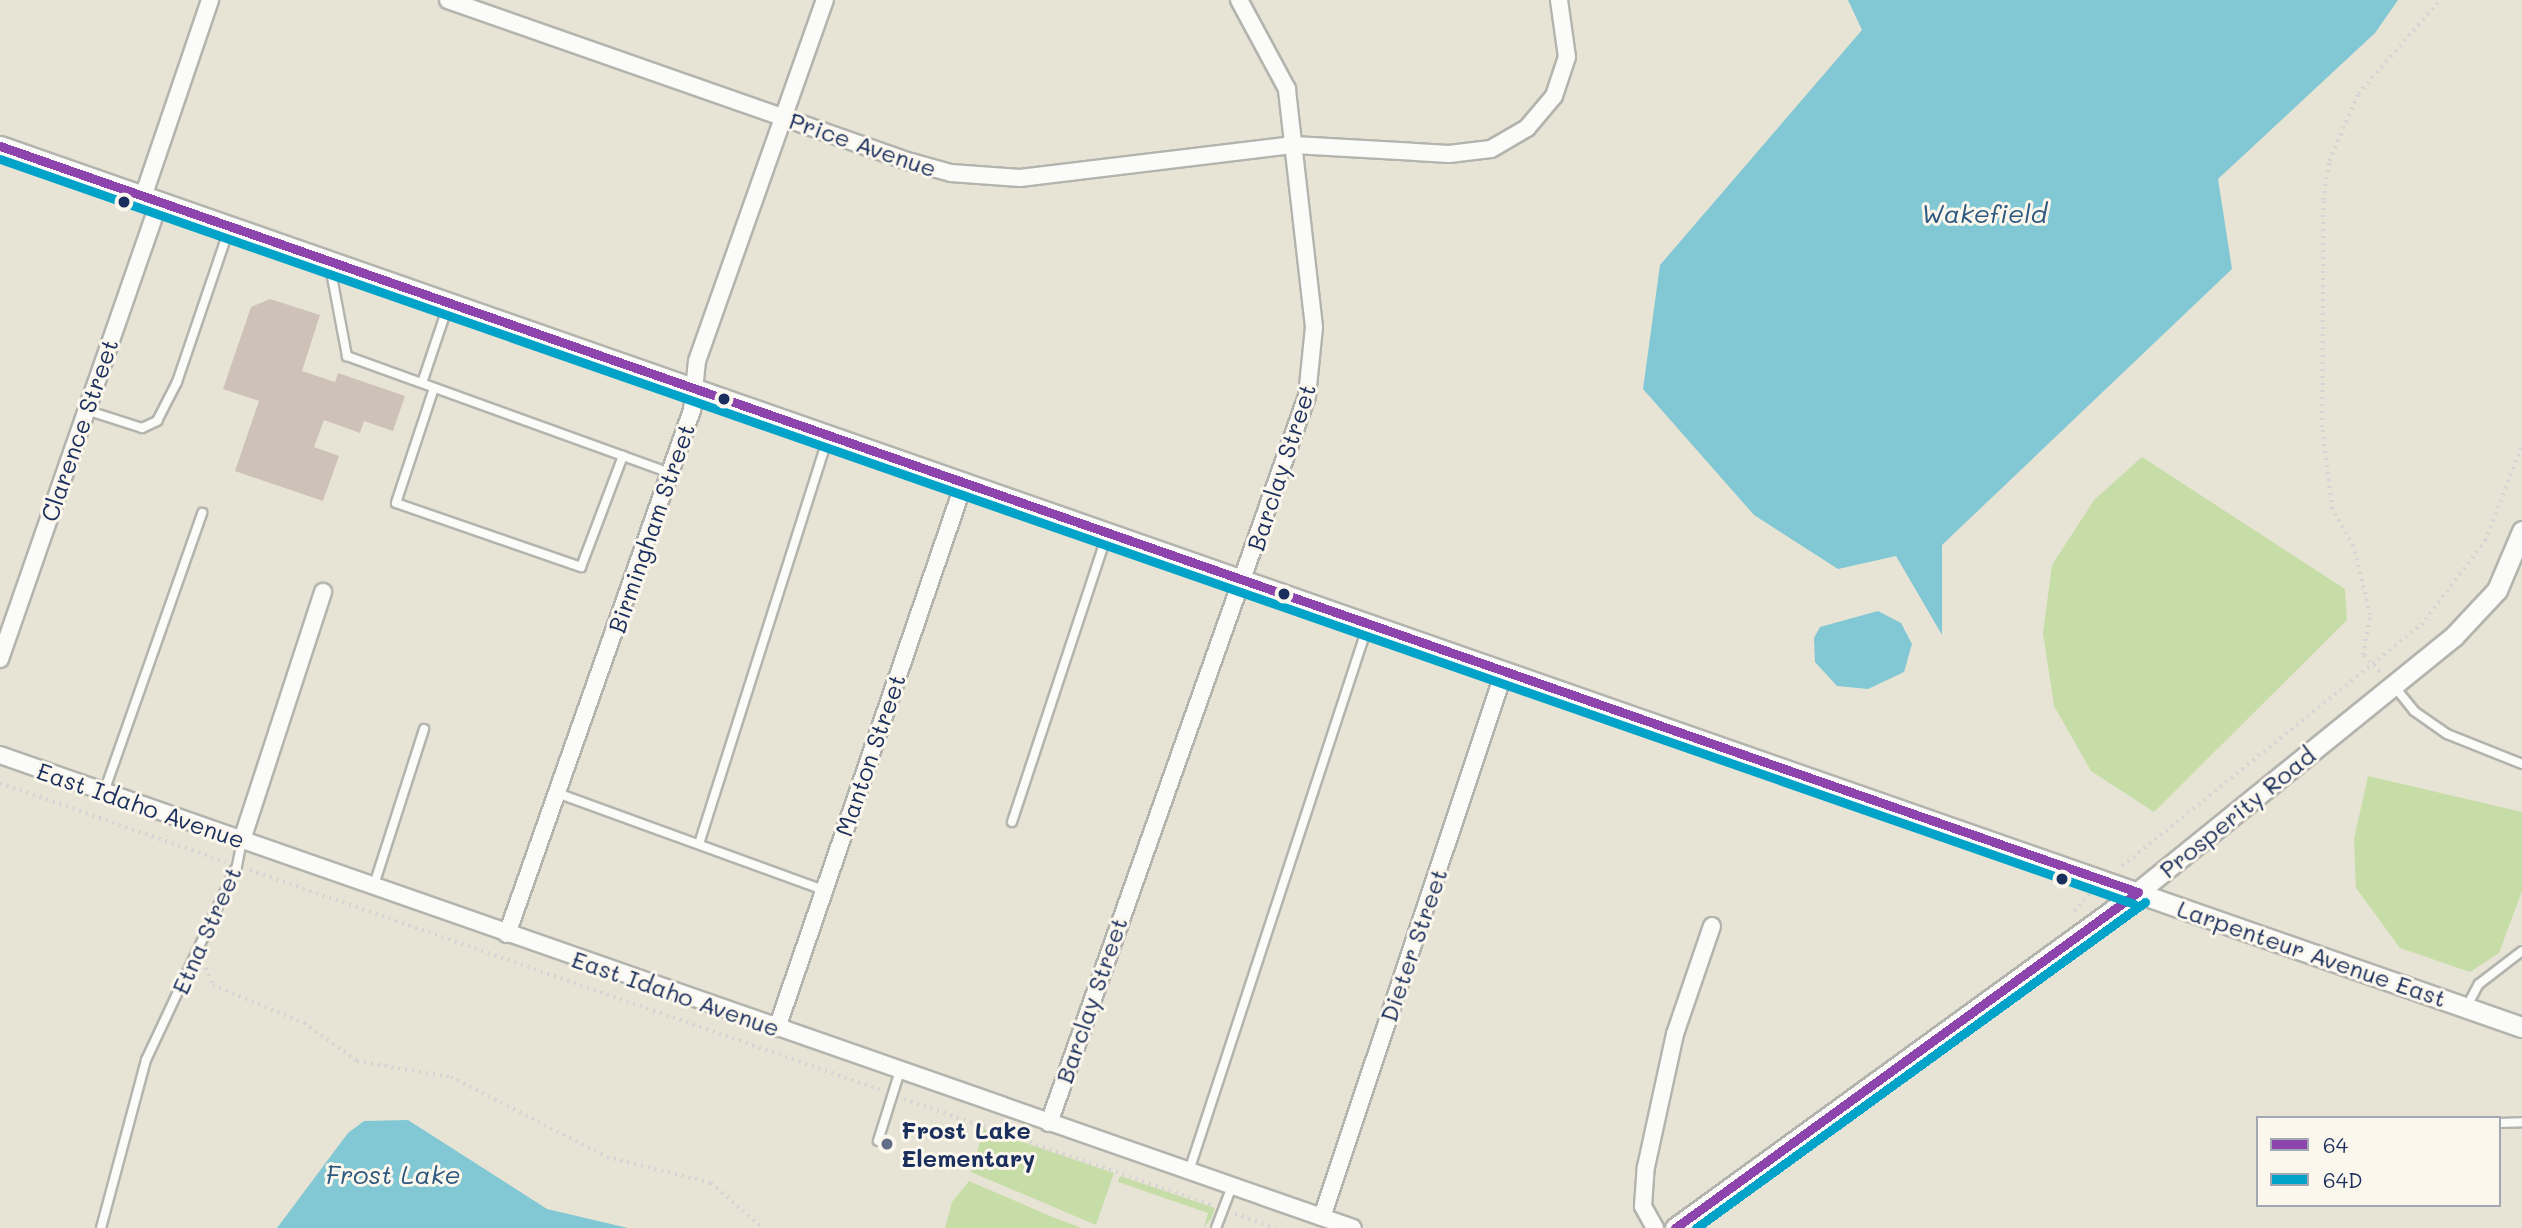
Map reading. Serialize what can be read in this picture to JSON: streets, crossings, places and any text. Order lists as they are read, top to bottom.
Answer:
{
  "streets": {
    "street": [
      "Price Avenue",
      "Clarence Street",
      "Barclay Street",
      "Birmingham Street",
      "Manton Street",
      "East Idaho Avenue",
      "Prosperity Road",
      "Etna Street",
      "Dieter Street",
      "Larpenteur Avenue East"
    ]
  },
  "crossings": [
    ["Price Avenue", "Barclay Street"],
    ["Price Avenue", "Birmingham Street"],
    ["Clarence Street", "Larpenteur Avenue East"],
    ["Barclay Street", "East Idaho Avenue"],
    ["Barclay Street", "Larpenteur Avenue East"],
    ["Birmingham Street", "East Idaho Avenue"],
    ["Birmingham Street", "Larpenteur Avenue East"],
    ["Manton Street", "East Idaho Avenue"],
    ["Manton Street", "Larpenteur Avenue East"],
    ["East Idaho Avenue", "Etna Street"],
    ["East Idaho Avenue", "Dieter Street"],
    ["Prosperity Road", "Larpenteur Avenue East"],
    ["Dieter Street", "Larpenteur Avenue East"]
  ],
  "water": ["Wakefield", "Frost Lake"],
  "places": ["Frost Lake Elementary"],
  "lines": ["transit line 64", "transit line 64D"],
  "legend": ["64", "64D"]
}
